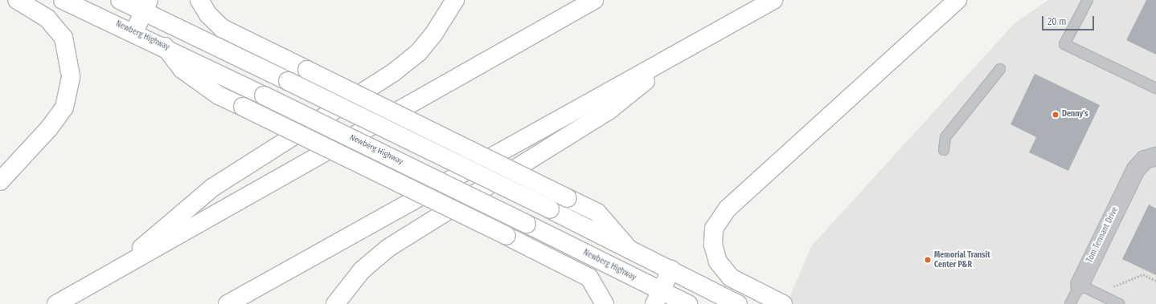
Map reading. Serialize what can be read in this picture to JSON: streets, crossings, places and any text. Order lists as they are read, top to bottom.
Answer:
{
  "streets": {
    "main road": ["Newberg Highway"],
    "street": ["Tom Tennant Drive"]
  },
  "places": ["Denny's", "Memorial Transit Center P&R"],
  "scale_bar": "20 m"
}
